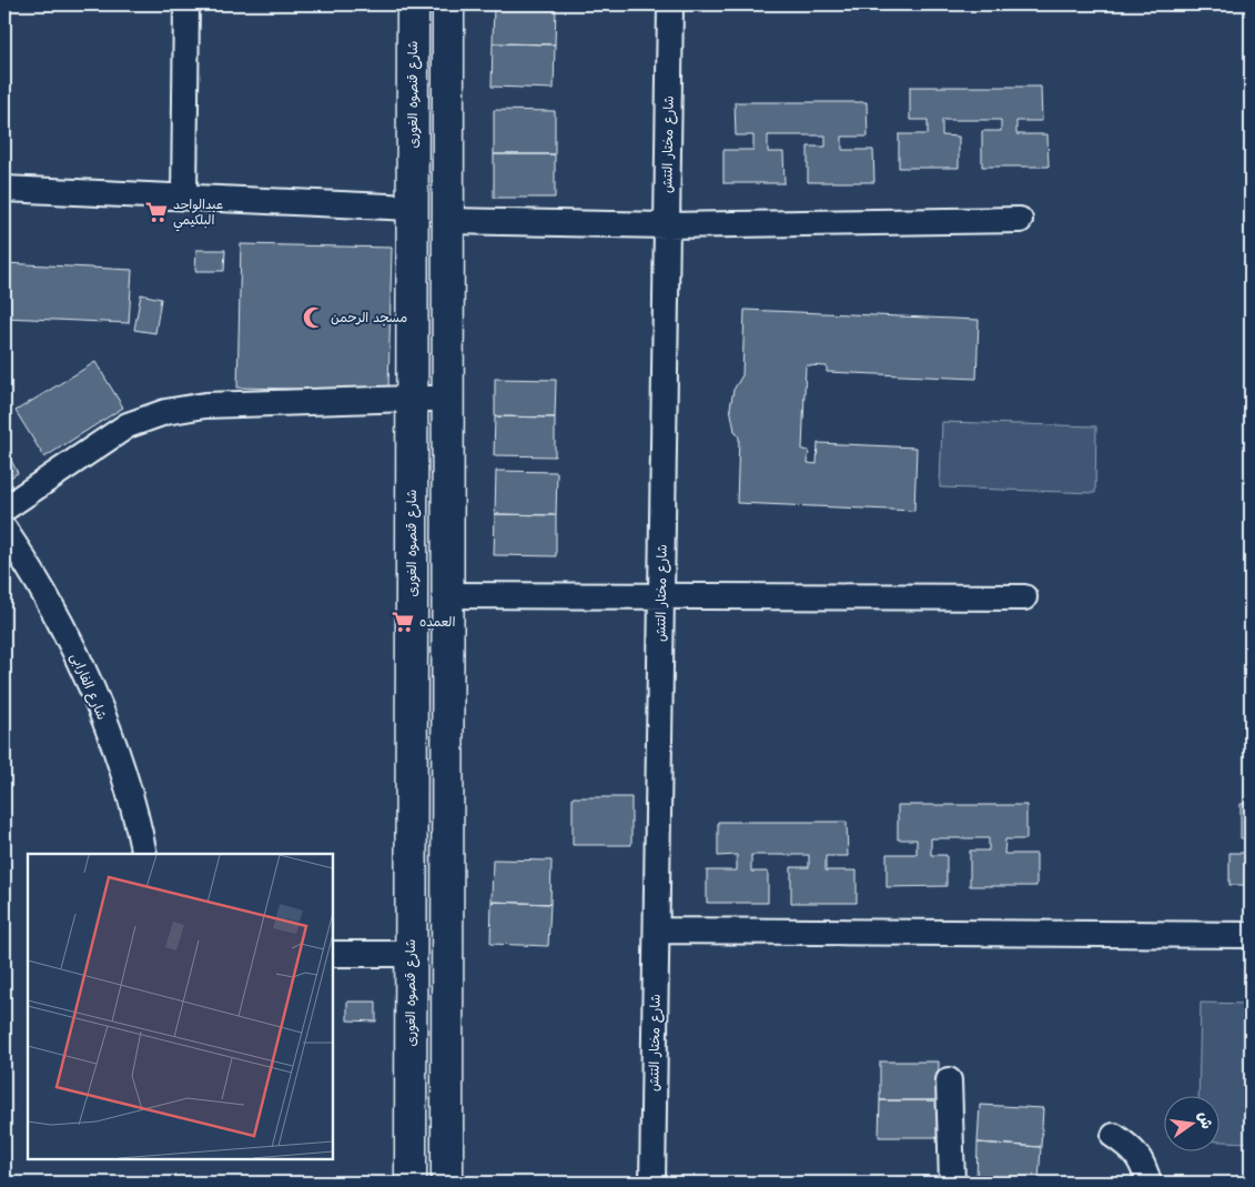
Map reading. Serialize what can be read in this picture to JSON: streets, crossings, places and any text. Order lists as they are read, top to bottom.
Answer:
{
  "streets": {
    "street": ["شارع قنصوه الغورى", "شارع مختار التتش", "شارع الفارابى"]
  },
  "places": {
    "supermarket": ["عبدالواحد البلكيمي", "العمده"],
    "mosque": ["مسجد الرحمن"]
  },
  "north": "right"
}
